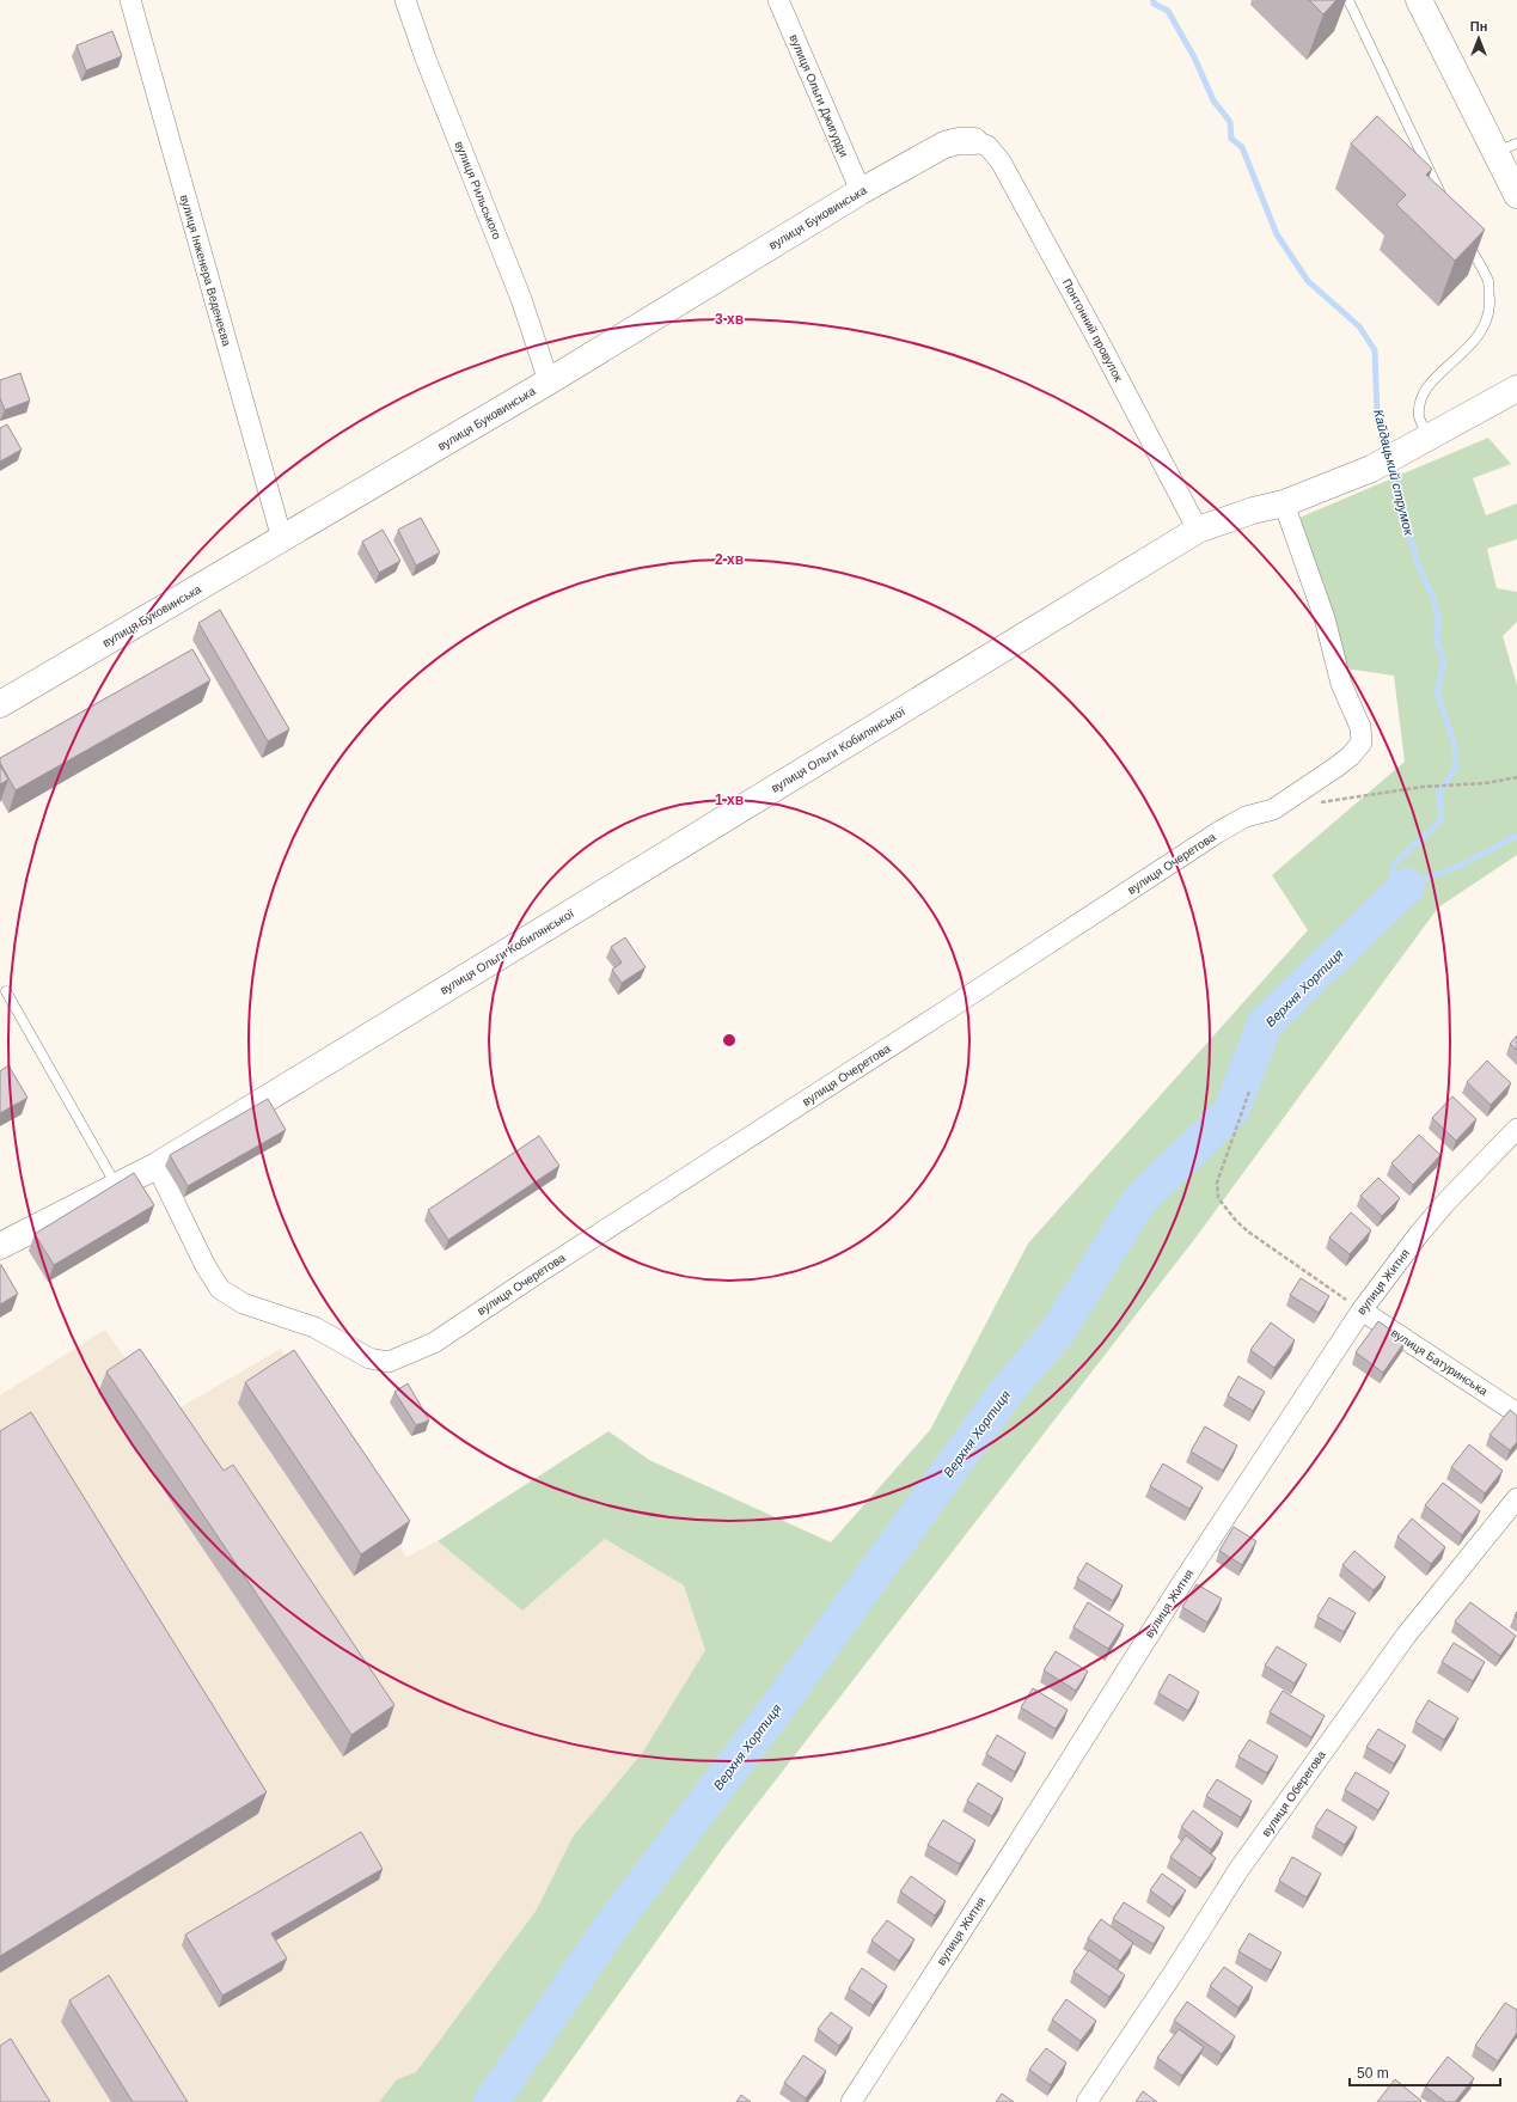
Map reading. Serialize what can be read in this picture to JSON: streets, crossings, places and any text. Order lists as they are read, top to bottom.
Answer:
{
  "streets": {
    "street": [
      "вулиця Ольги Джигурди",
      "вулиця Рильського",
      "вулиця Буковинська",
      "вулиця Інженера Веденеєва",
      "Понтонний провулок",
      "вулиця Ольги Кобилянської",
      "вулиця Очеретова",
      "вулиця Житня",
      "вулиця Батуринська",
      "вулиця Оберегова"
    ]
  },
  "crossings": [
    ["вулиця Ольги Джигурди", "вулиця Буковинська"],
    ["вулиця Рильського", "вулиця Буковинська"],
    ["вулиця Буковинська", "вулиця Інженера Веденеєва"],
    ["вулиця Буковинська", "Понтонний провулок"],
    ["Понтонний провулок", "вулиця Ольги Кобилянської"],
    ["вулиця Ольги Кобилянської", "вулиця Очеретова"],
    ["вулиця Житня", "вулиця Батуринська"]
  ],
  "water": ["Кайдацький струмок", "Верхня Хортиця"],
  "scale_bar": "50 m",
  "north": "top",
  "rings": ["3 хв", "2 хв", "1 хв"]
}
